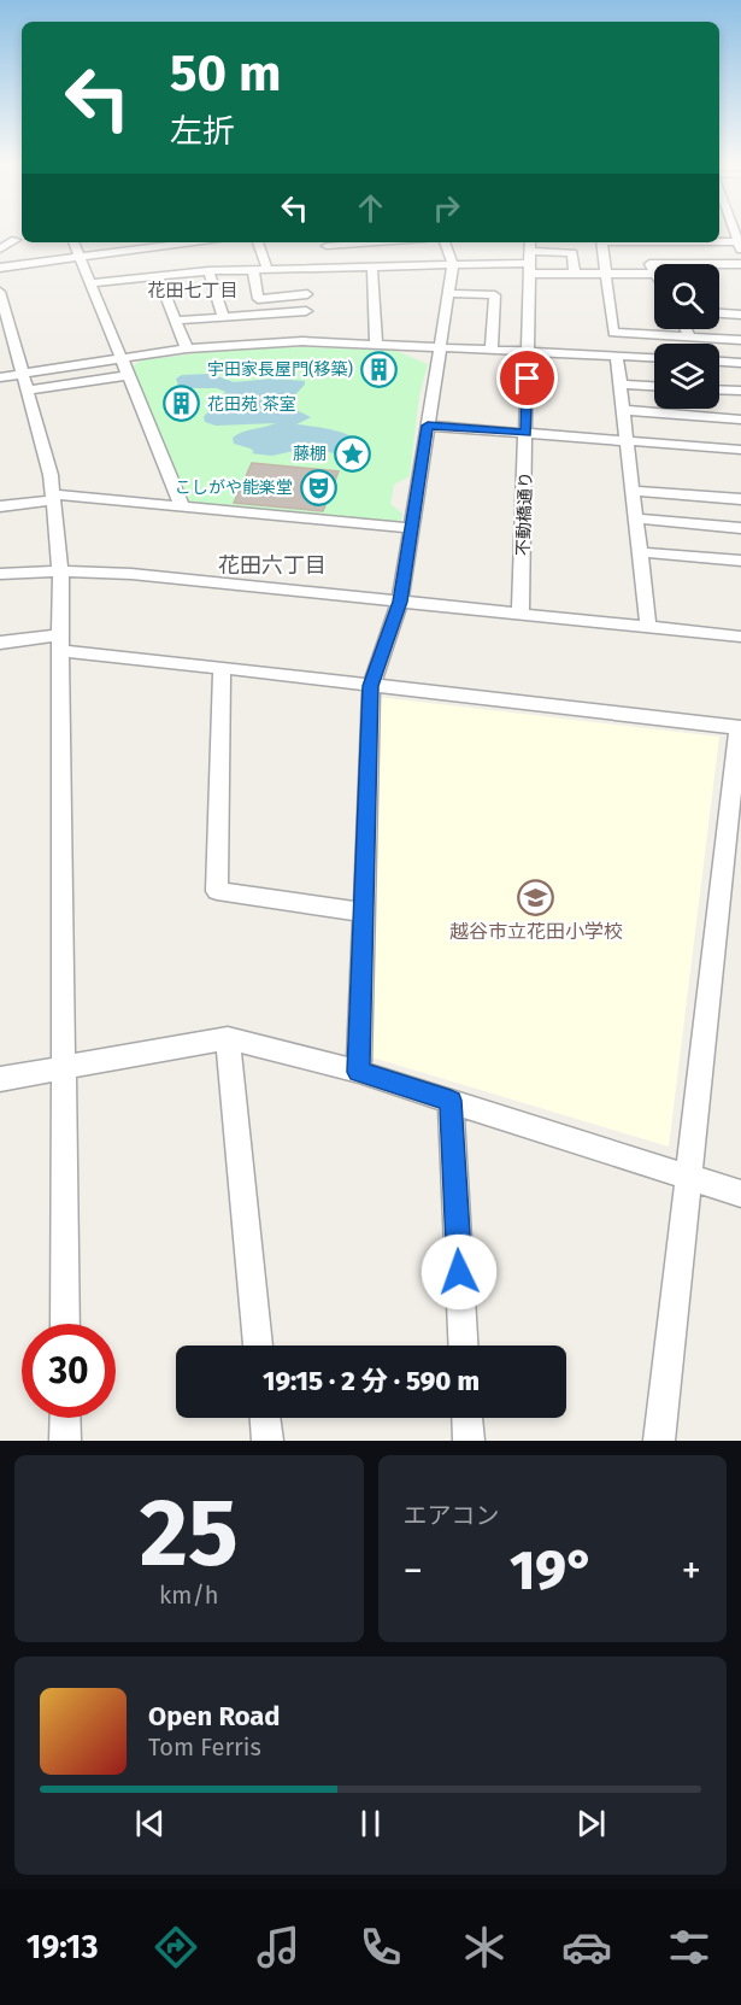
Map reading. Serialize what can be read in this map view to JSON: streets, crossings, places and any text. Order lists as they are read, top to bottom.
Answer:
{
  "streets": {
    "street": ["不動橋通り"]
  },
  "districts": ["花田七丁目", "花田六丁目"],
  "places": {
    "building": ["宇田家長屋門(移築)", "花田苑 茶室"],
    "place": ["藤棚"],
    "theatre": ["こしがや能楽堂"],
    "school or university": ["越谷市立花田小学校"]
  },
  "page": {
    "turn": ["50 m", "左折"],
    "limit": "30",
    "trip": "19:15 · 2 分 · 590 m",
    "tile": [
      ["25", "km/h"],
      "エアコン"
    ],
    "heat": ["−", "19°", "+"],
    "song": ["Open Road", "Tom Ferris"],
    "tabs": "19:13"
  }
}
